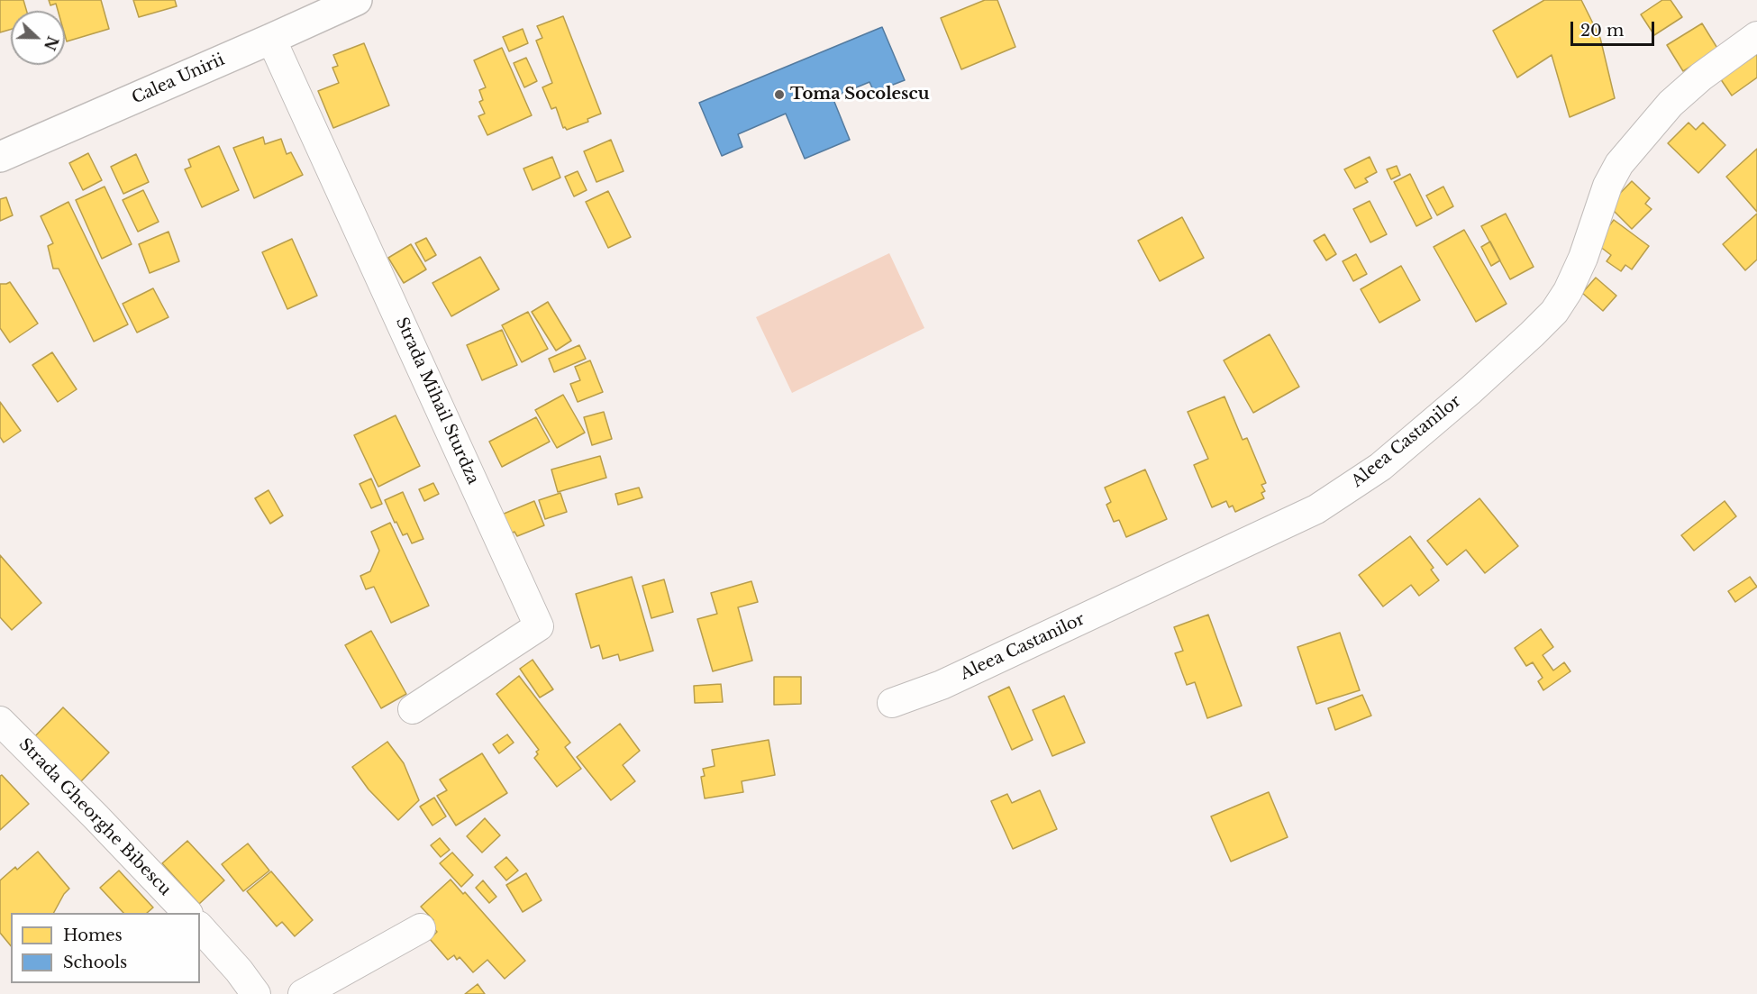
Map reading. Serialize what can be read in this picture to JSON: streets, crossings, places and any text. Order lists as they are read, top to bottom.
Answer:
{
  "streets": {
    "main road": ["Calea Unirii"],
    "street": ["Strada Mihail Sturdza", "Aleea Castanilor", "Strada Gheorghe Bibescu"]
  },
  "crossings": [
    ["Calea Unirii", "Strada Mihail Sturdza"]
  ],
  "places": ["Toma Socolescu"],
  "legend": ["Homes", "Schools"],
  "scale_bar": "20 m",
  "north": "right"
}
